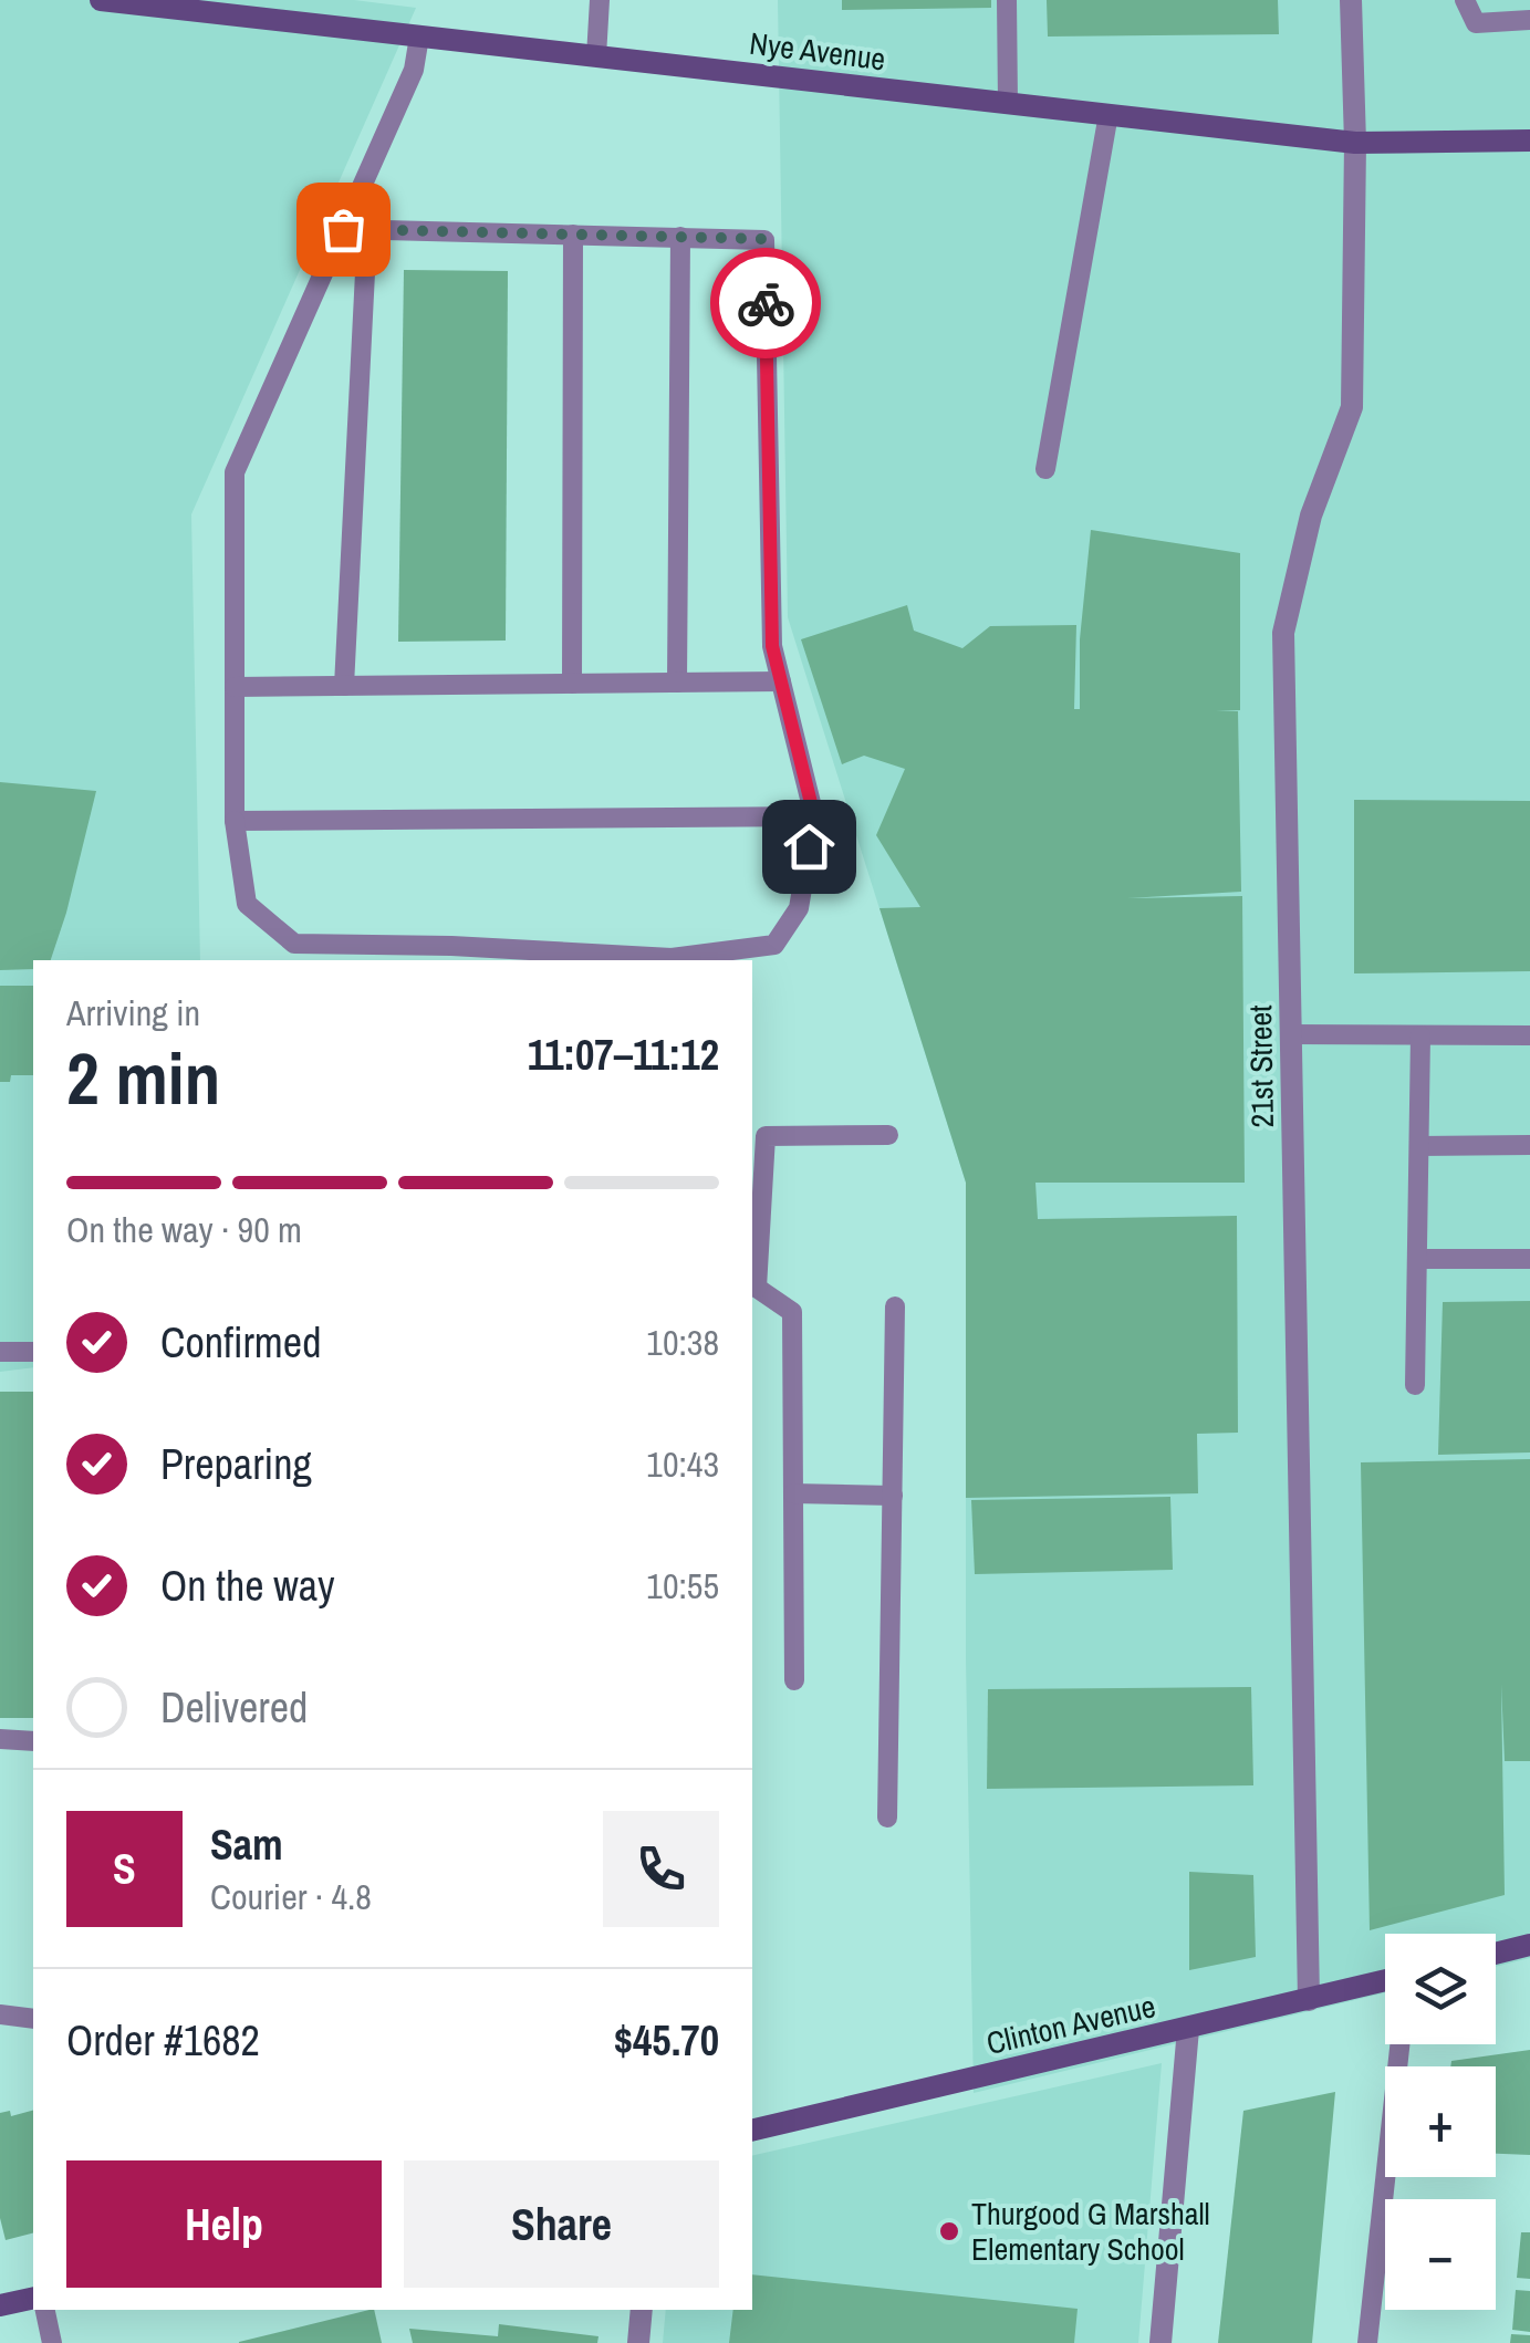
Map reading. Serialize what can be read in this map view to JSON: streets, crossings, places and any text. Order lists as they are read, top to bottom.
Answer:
{
  "streets": {
    "street": ["Nye Avenue", "21st Street", "Clinton Avenue"]
  },
  "crossings": [
    ["Nye Avenue", "21st Street"],
    ["21st Street", "Clinton Avenue"]
  ],
  "places": ["Thurgood G Marshall Elementary School"],
  "page": {
    "heading": ["2 min", "Arriving in", "11:07–11:12"],
    "panel": [
      "Sam",
      "Courier · 4.8",
      "Order #1682",
      "$45.70"
    ],
    "bar": "On the way · 90 m",
    "list": [
      ["Confirmed", "10:38"],
      ["Preparing", "10:43"],
      ["On the way", "10:55"],
      "Delivered"
    ],
    "round": "S",
    "map_buttons": ["+", "−"],
    "buttons": ["Help", "Share"]
  }
}
